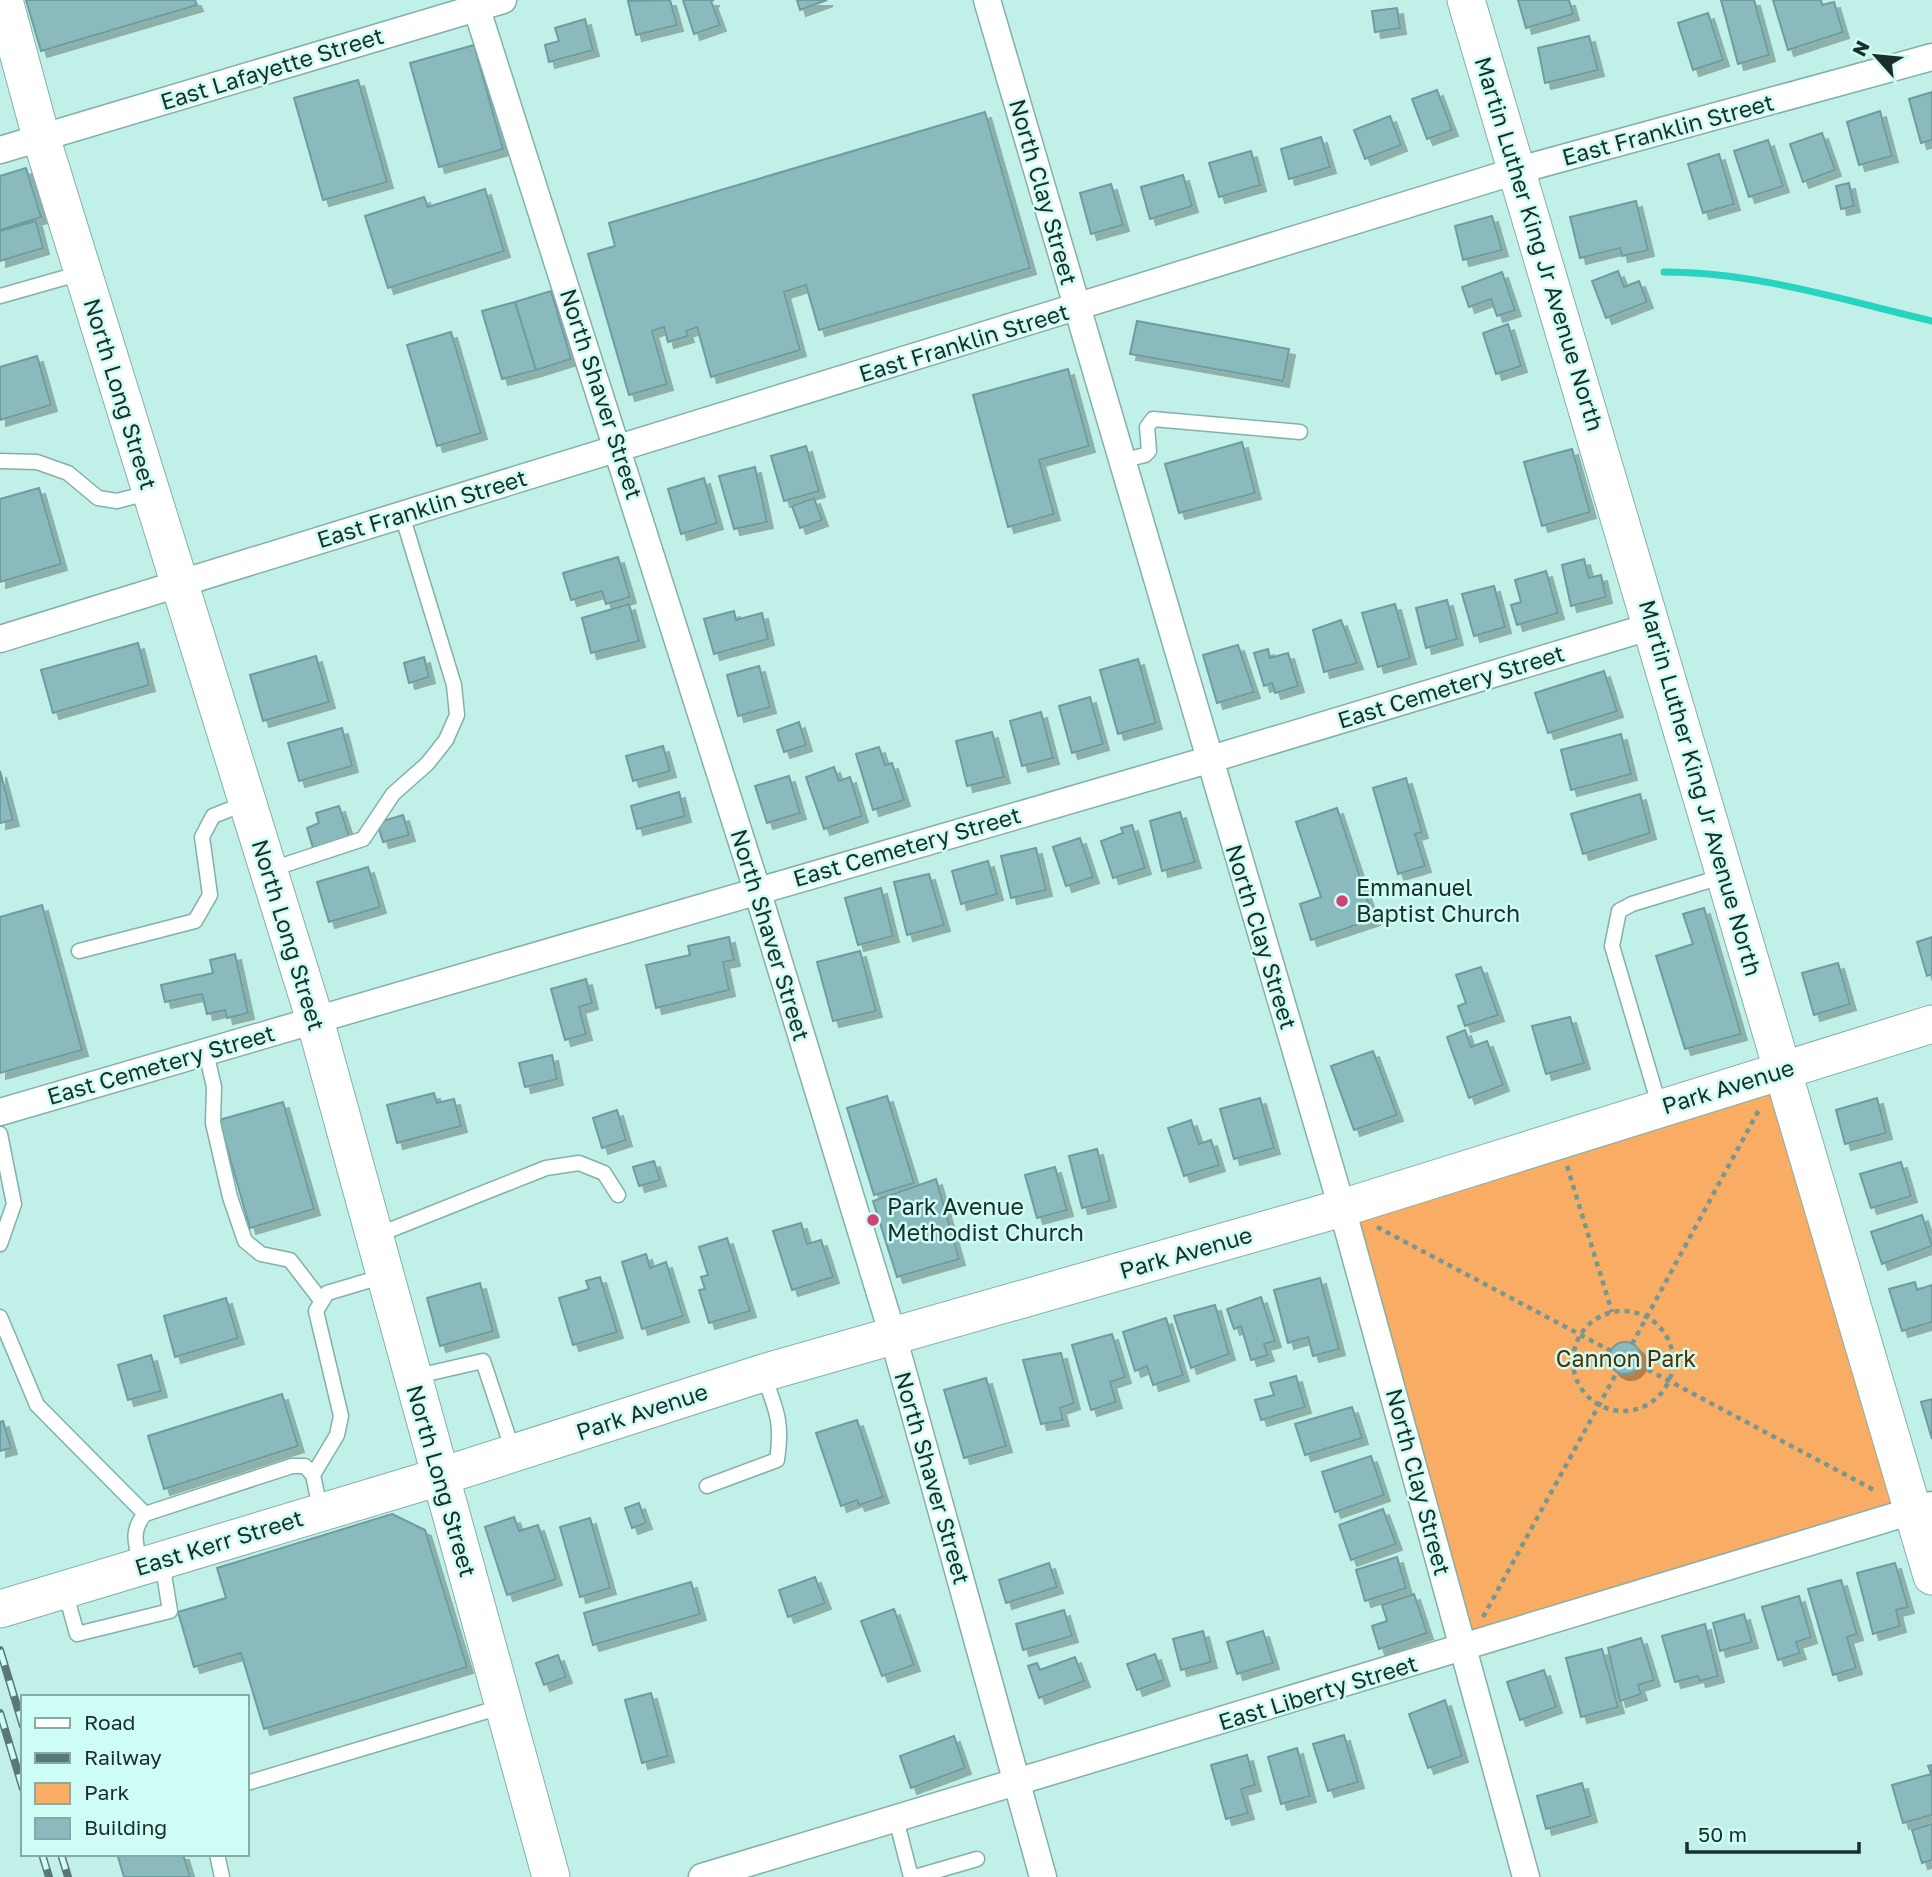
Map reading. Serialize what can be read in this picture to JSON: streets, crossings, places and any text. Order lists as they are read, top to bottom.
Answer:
{
  "streets": {
    "street": [
      "East Lafayette Street",
      "East Franklin Street",
      "North Clay Street",
      "Martin Luther King Jr Avenue North",
      "North Long Street",
      "North Shaver Street",
      "East Cemetery Street",
      "Park Avenue",
      "East Kerr Street",
      "East Liberty Street"
    ]
  },
  "crossings": [
    ["East Lafayette Street", "North Long Street"],
    ["East Lafayette Street", "North Shaver Street"],
    ["East Franklin Street", "North Clay Street"],
    ["East Franklin Street", "Martin Luther King Jr Avenue North"],
    ["East Franklin Street", "North Long Street"],
    ["East Franklin Street", "North Shaver Street"],
    ["North Clay Street", "East Cemetery Street"],
    ["North Clay Street", "Park Avenue"],
    ["North Clay Street", "East Liberty Street"],
    ["Martin Luther King Jr Avenue North", "East Cemetery Street"],
    ["Martin Luther King Jr Avenue North", "Park Avenue"],
    ["Martin Luther King Jr Avenue North", "East Liberty Street"],
    ["North Long Street", "East Cemetery Street"],
    ["North Long Street", "Park Avenue"],
    ["North Long Street", "East Kerr Street"],
    ["North Shaver Street", "East Cemetery Street"],
    ["North Shaver Street", "Park Avenue"],
    ["North Shaver Street", "East Liberty Street"],
    ["Park Avenue", "East Kerr Street"]
  ],
  "parks": ["Cannon Park"],
  "places": ["Emmanuel Baptist Church", "Park Avenue Methodist Church"],
  "legend": [
    "Road",
    "Railway",
    "Park",
    "Building"
  ],
  "scale_bar": "50 m",
  "north": "top left"
}
